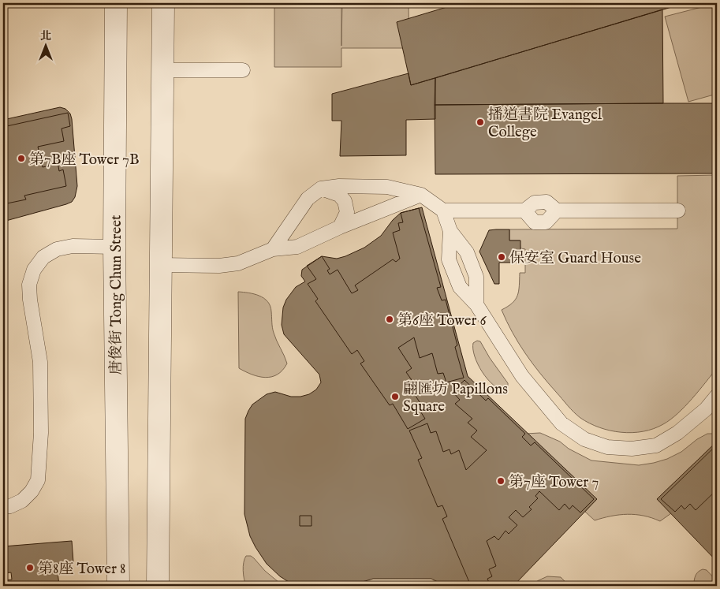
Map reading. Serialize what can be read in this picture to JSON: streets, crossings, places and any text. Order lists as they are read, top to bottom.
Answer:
{
  "streets": {
    "street": ["唐俊街 Tong Chun Street"]
  },
  "places": [
    "播道書院 Evangel College",
    "第7B座 Tower 7B",
    "保安室 Guard House",
    "第6座 Tower 6",
    "翩匯坊 Papillons Square",
    "第7座 Tower 7",
    "第8座 Tower 8"
  ],
  "north": "top"
}
